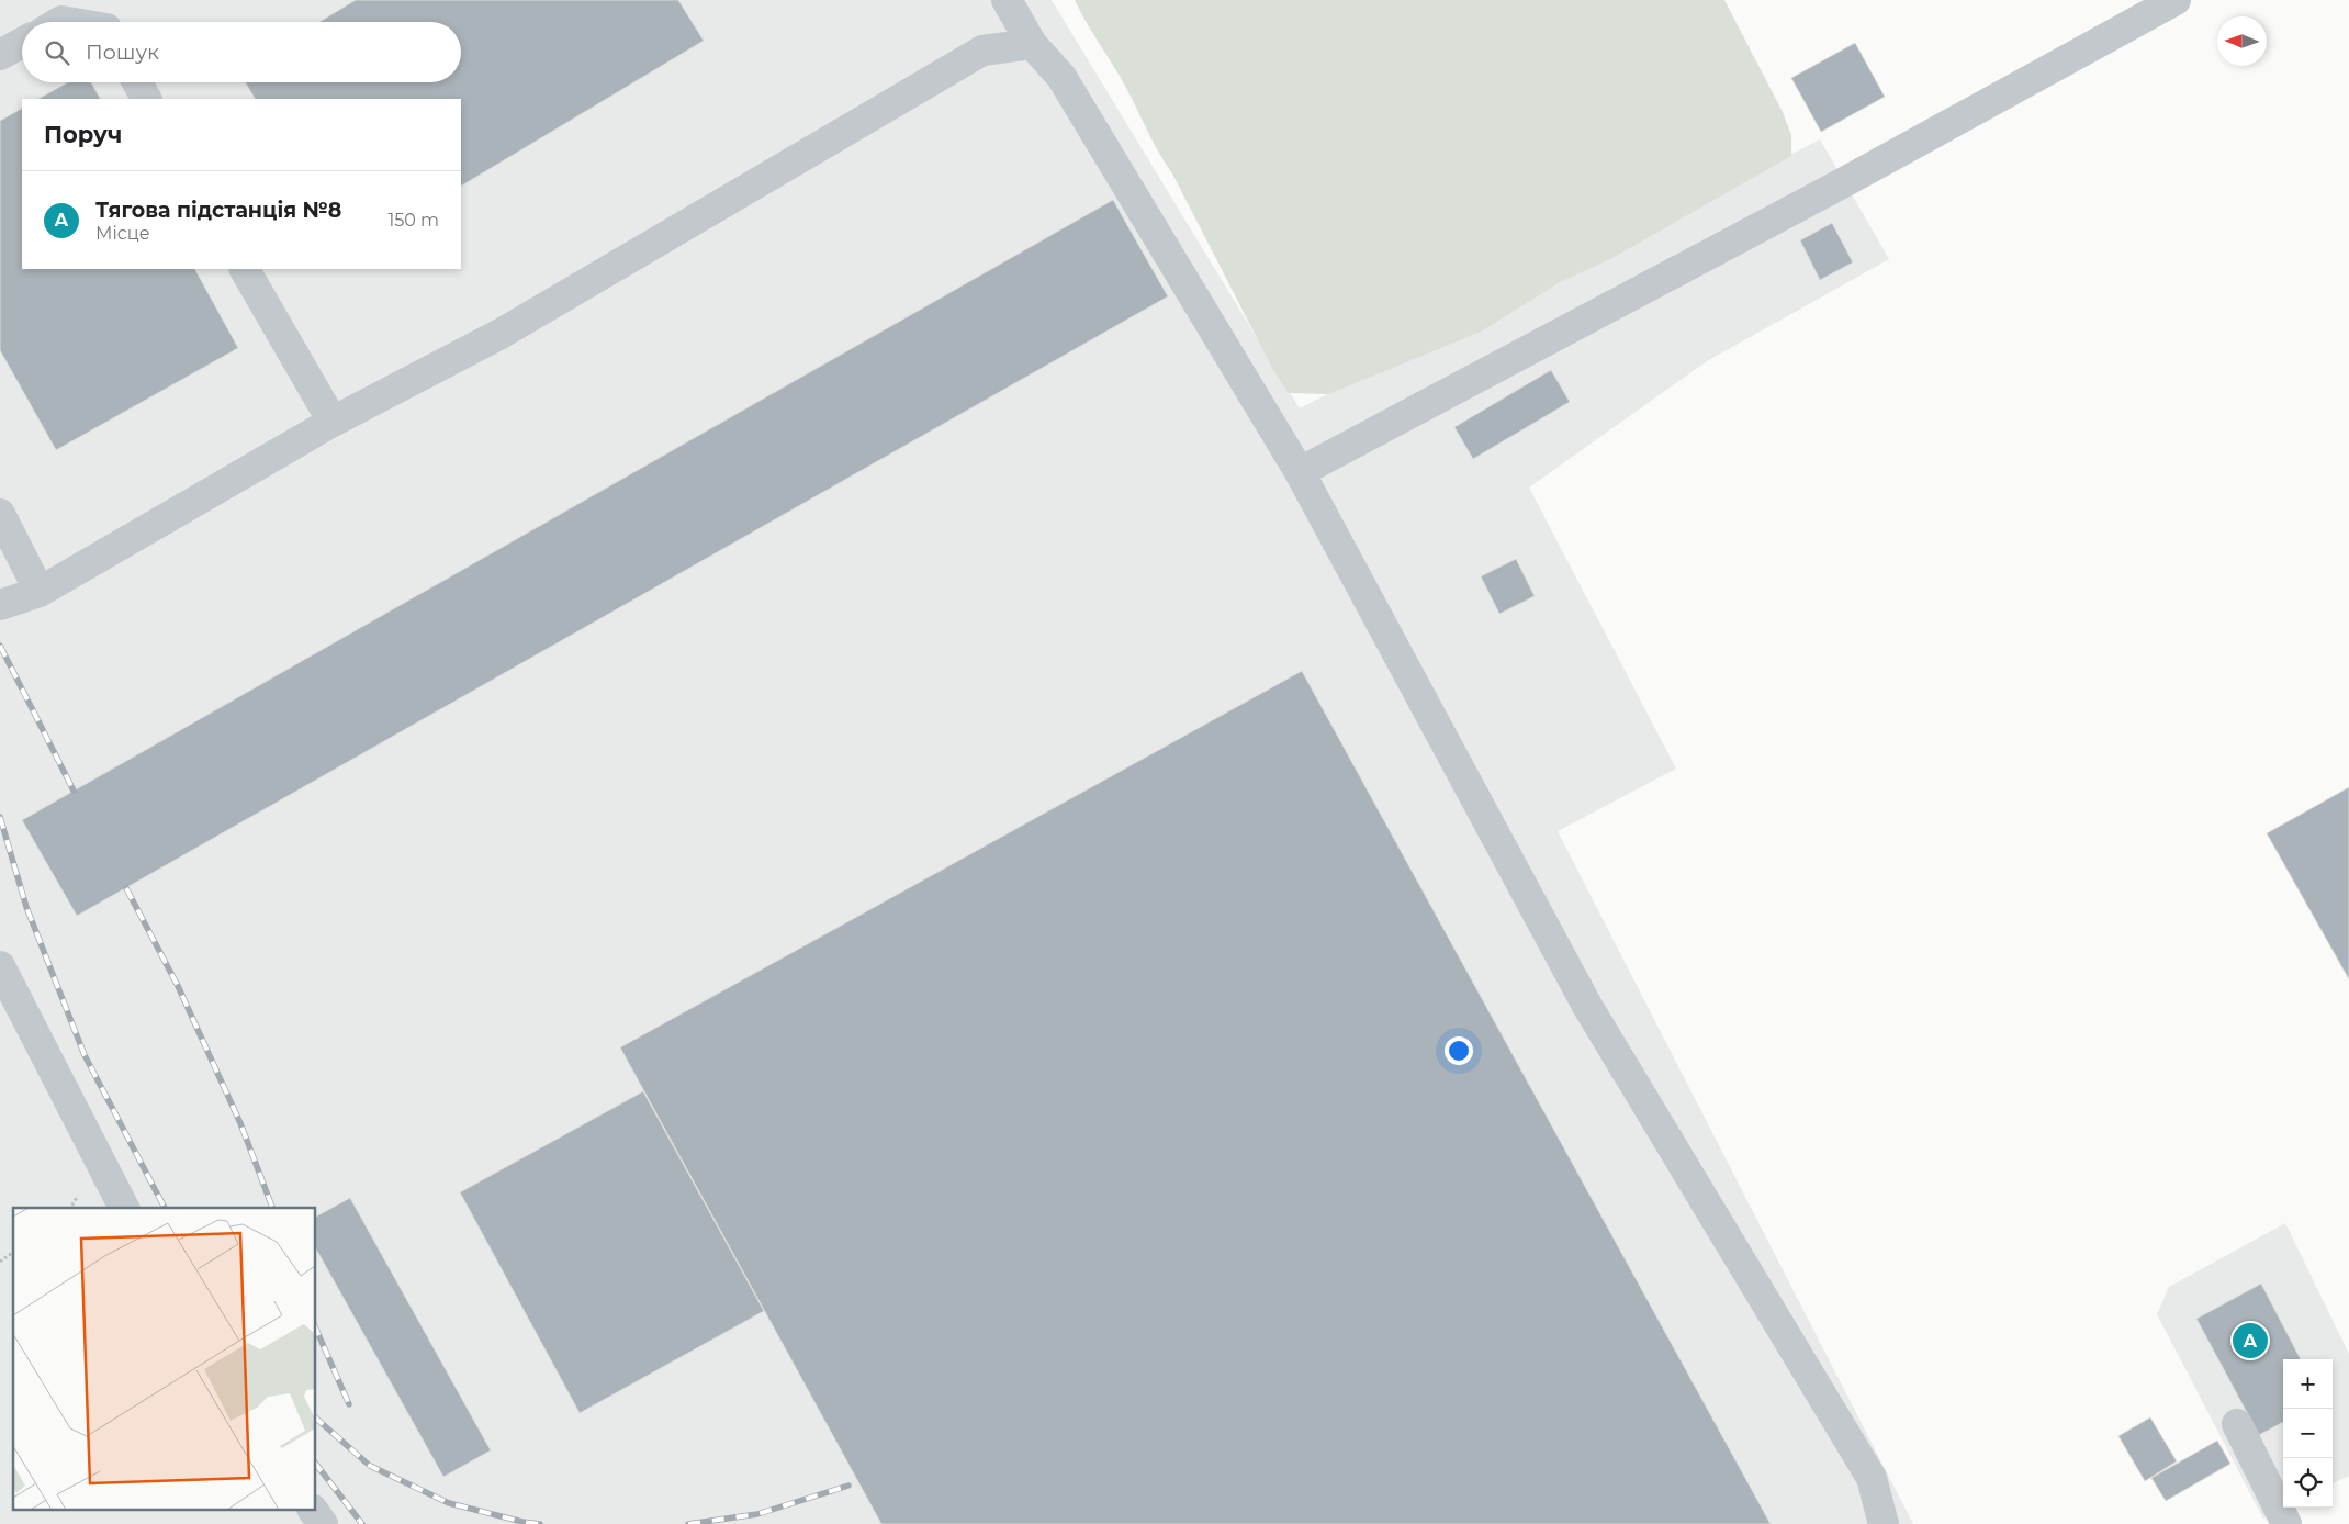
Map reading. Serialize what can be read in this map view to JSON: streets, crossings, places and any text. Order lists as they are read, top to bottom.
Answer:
{
  "north": "left",
  "page": {
    "search": "Пошук",
    "heading": "Поруч",
    "list": [
      {
        "mark": "A",
        "name": "Тягова підстанція №8",
        "note": "Місце",
        "value": "150 m"
      }
    ],
    "pins": "A",
    "map_buttons": ["+", "−"]
  }
}
